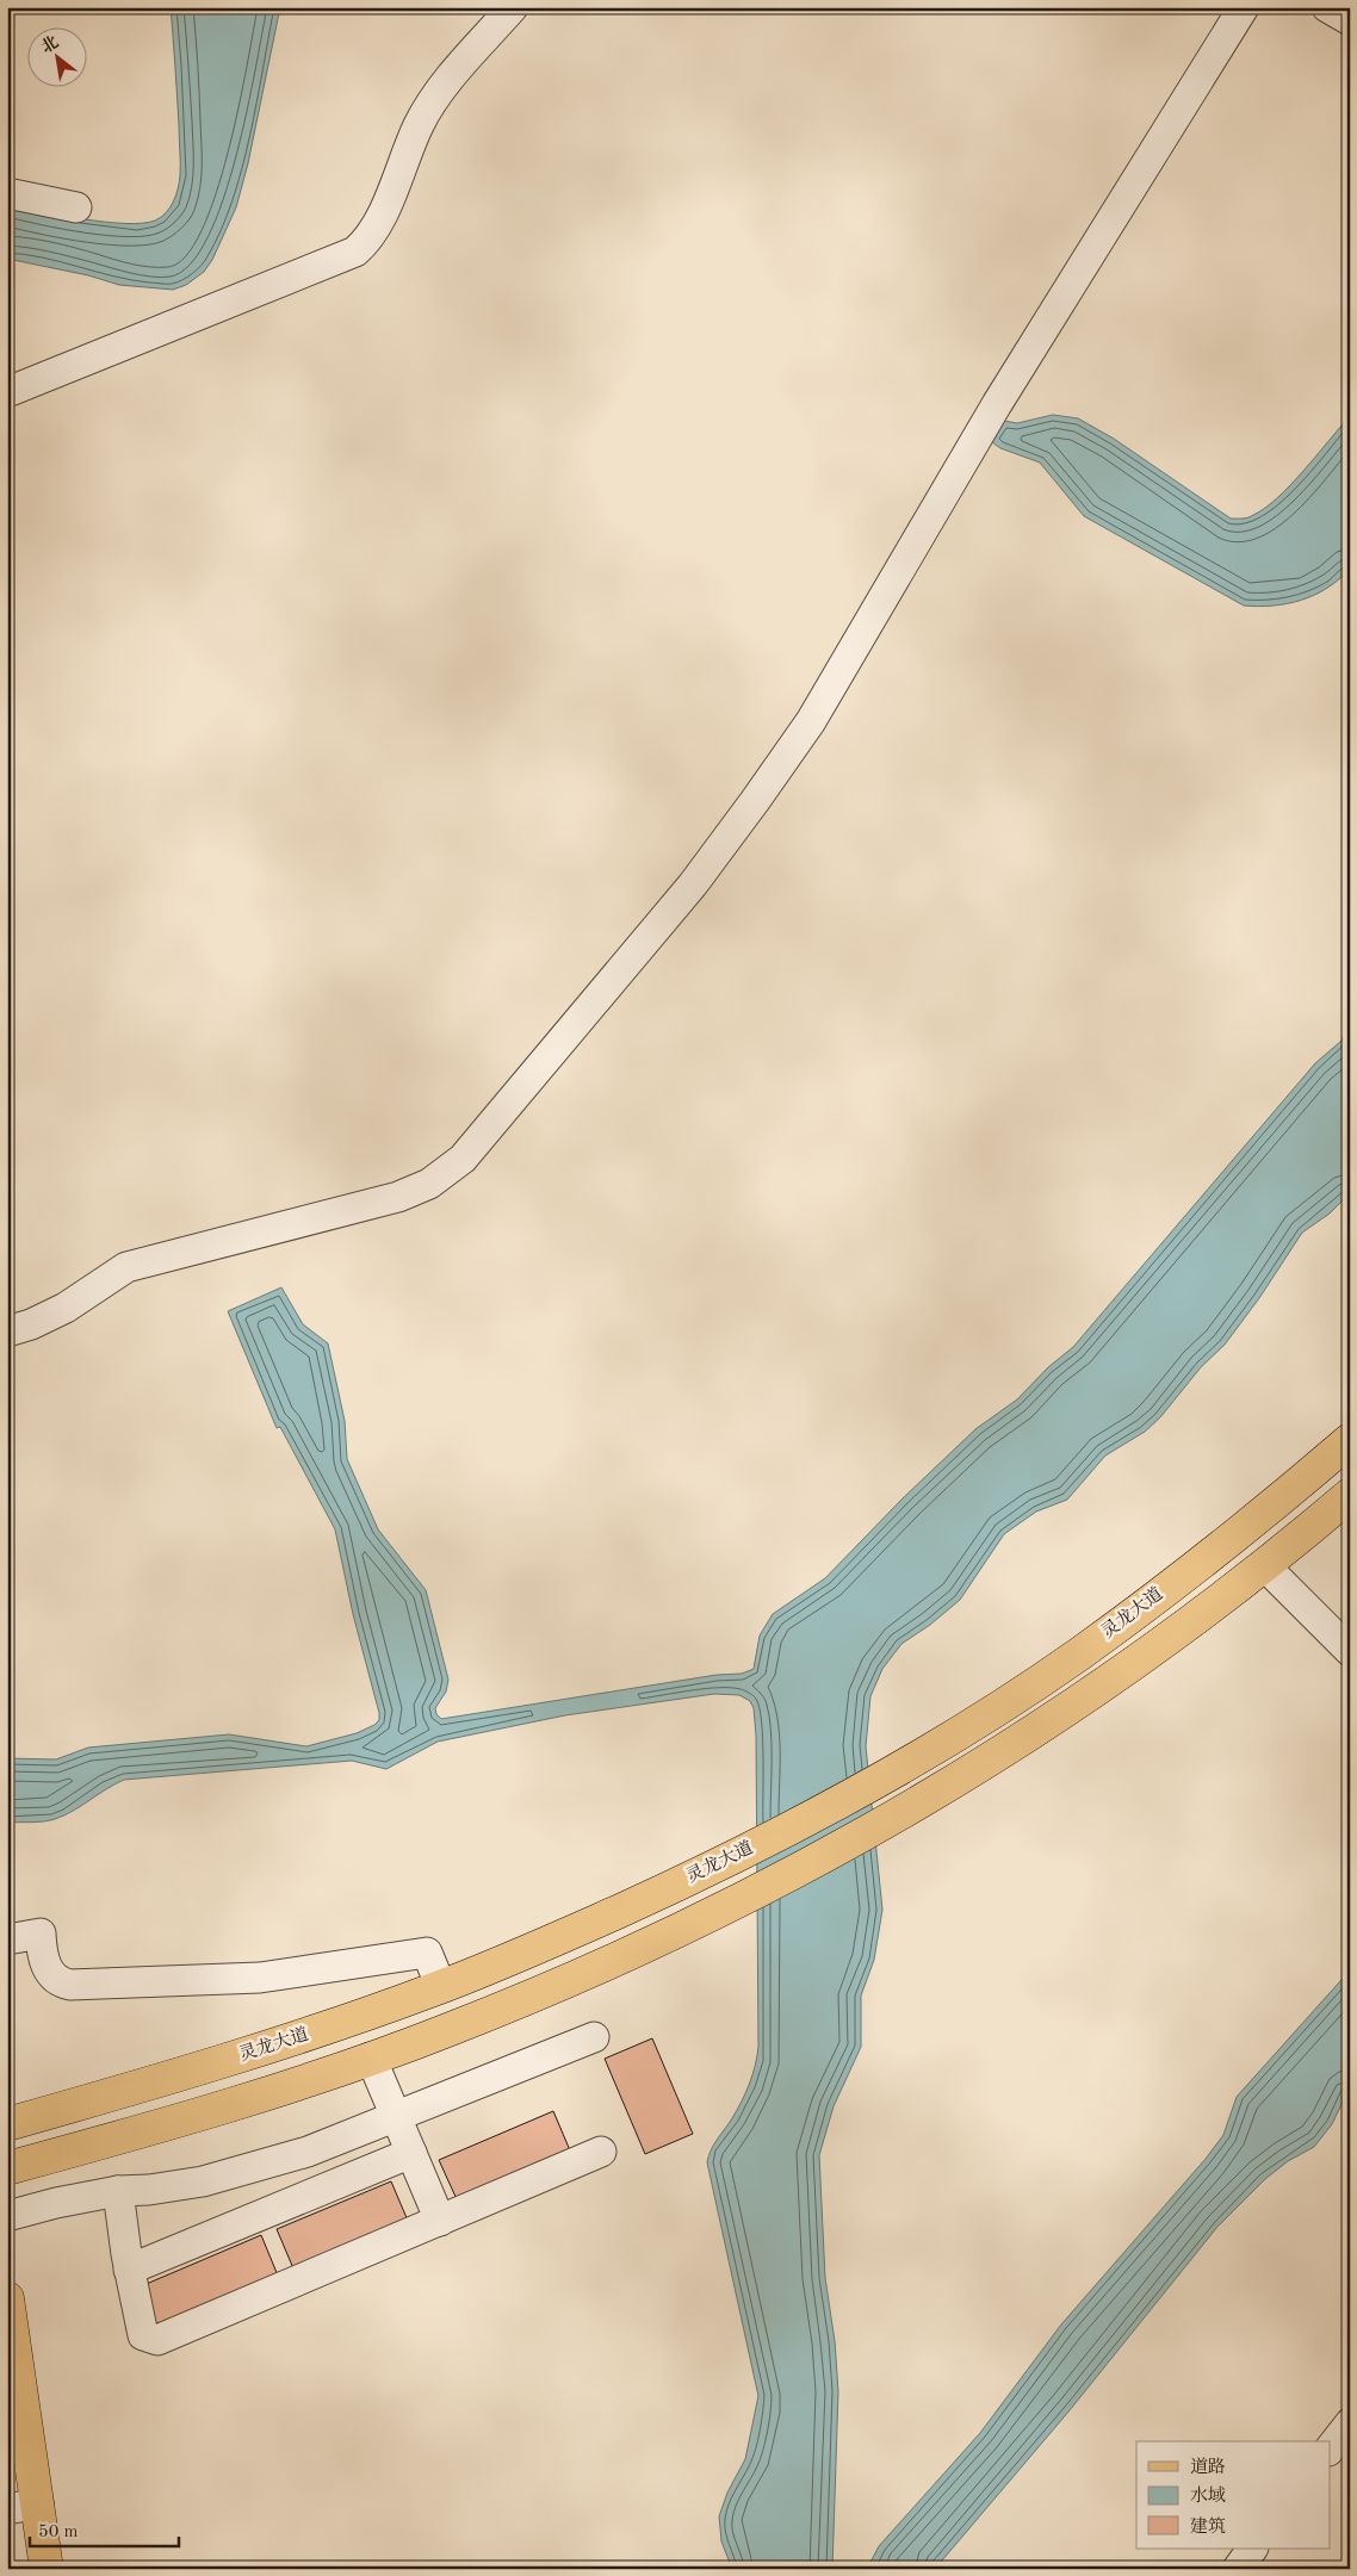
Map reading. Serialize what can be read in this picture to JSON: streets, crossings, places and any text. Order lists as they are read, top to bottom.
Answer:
{
  "streets": {
    "main road": ["灵龙大道"]
  },
  "legend": ["道路", "水域", "建筑"],
  "scale_bar": "50 m",
  "north": "top left"
}
